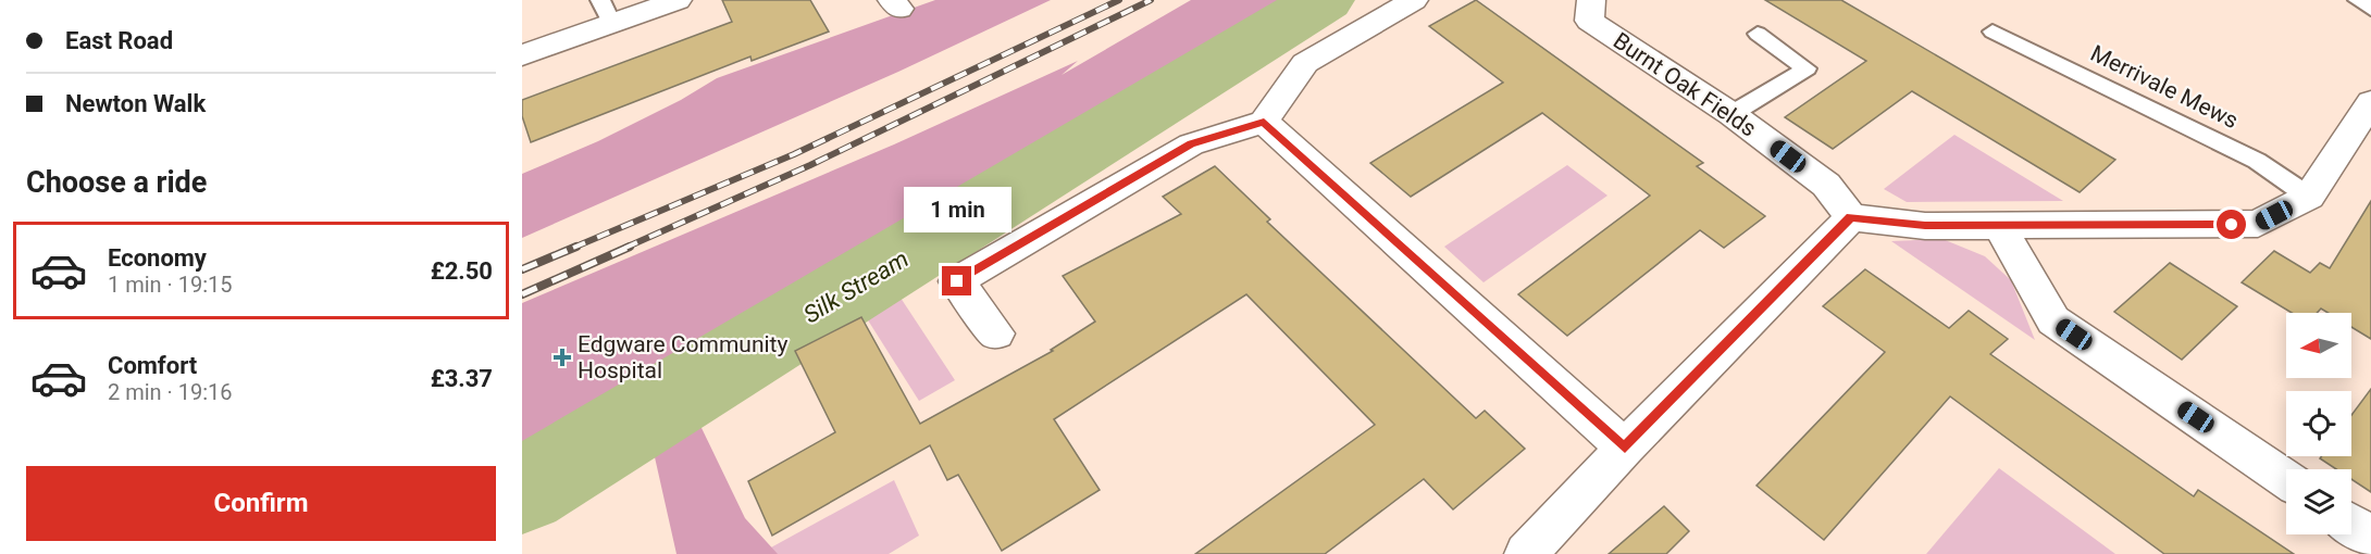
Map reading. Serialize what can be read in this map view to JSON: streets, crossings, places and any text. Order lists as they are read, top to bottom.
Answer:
{
  "streets": {
    "street": ["Burnt Oak Fields"],
    "lane": ["Merrivale Mews"]
  },
  "water": ["Silk Stream"],
  "places": {
    "health": ["Edgware Community Hospital"]
  },
  "north": "left",
  "page": {
    "banner": ["East Road", "Newton Walk"],
    "heading": "Choose a ride",
    "bubble": "1 min",
    "list": [
      {
        "name": "Economy",
        "note": "1 min · 19:15",
        "value": "£2.50"
      },
      {
        "name": "Comfort",
        "note": "2 min · 19:16",
        "value": "£3.37"
      }
    ],
    "buttons": "Confirm"
  }
}
